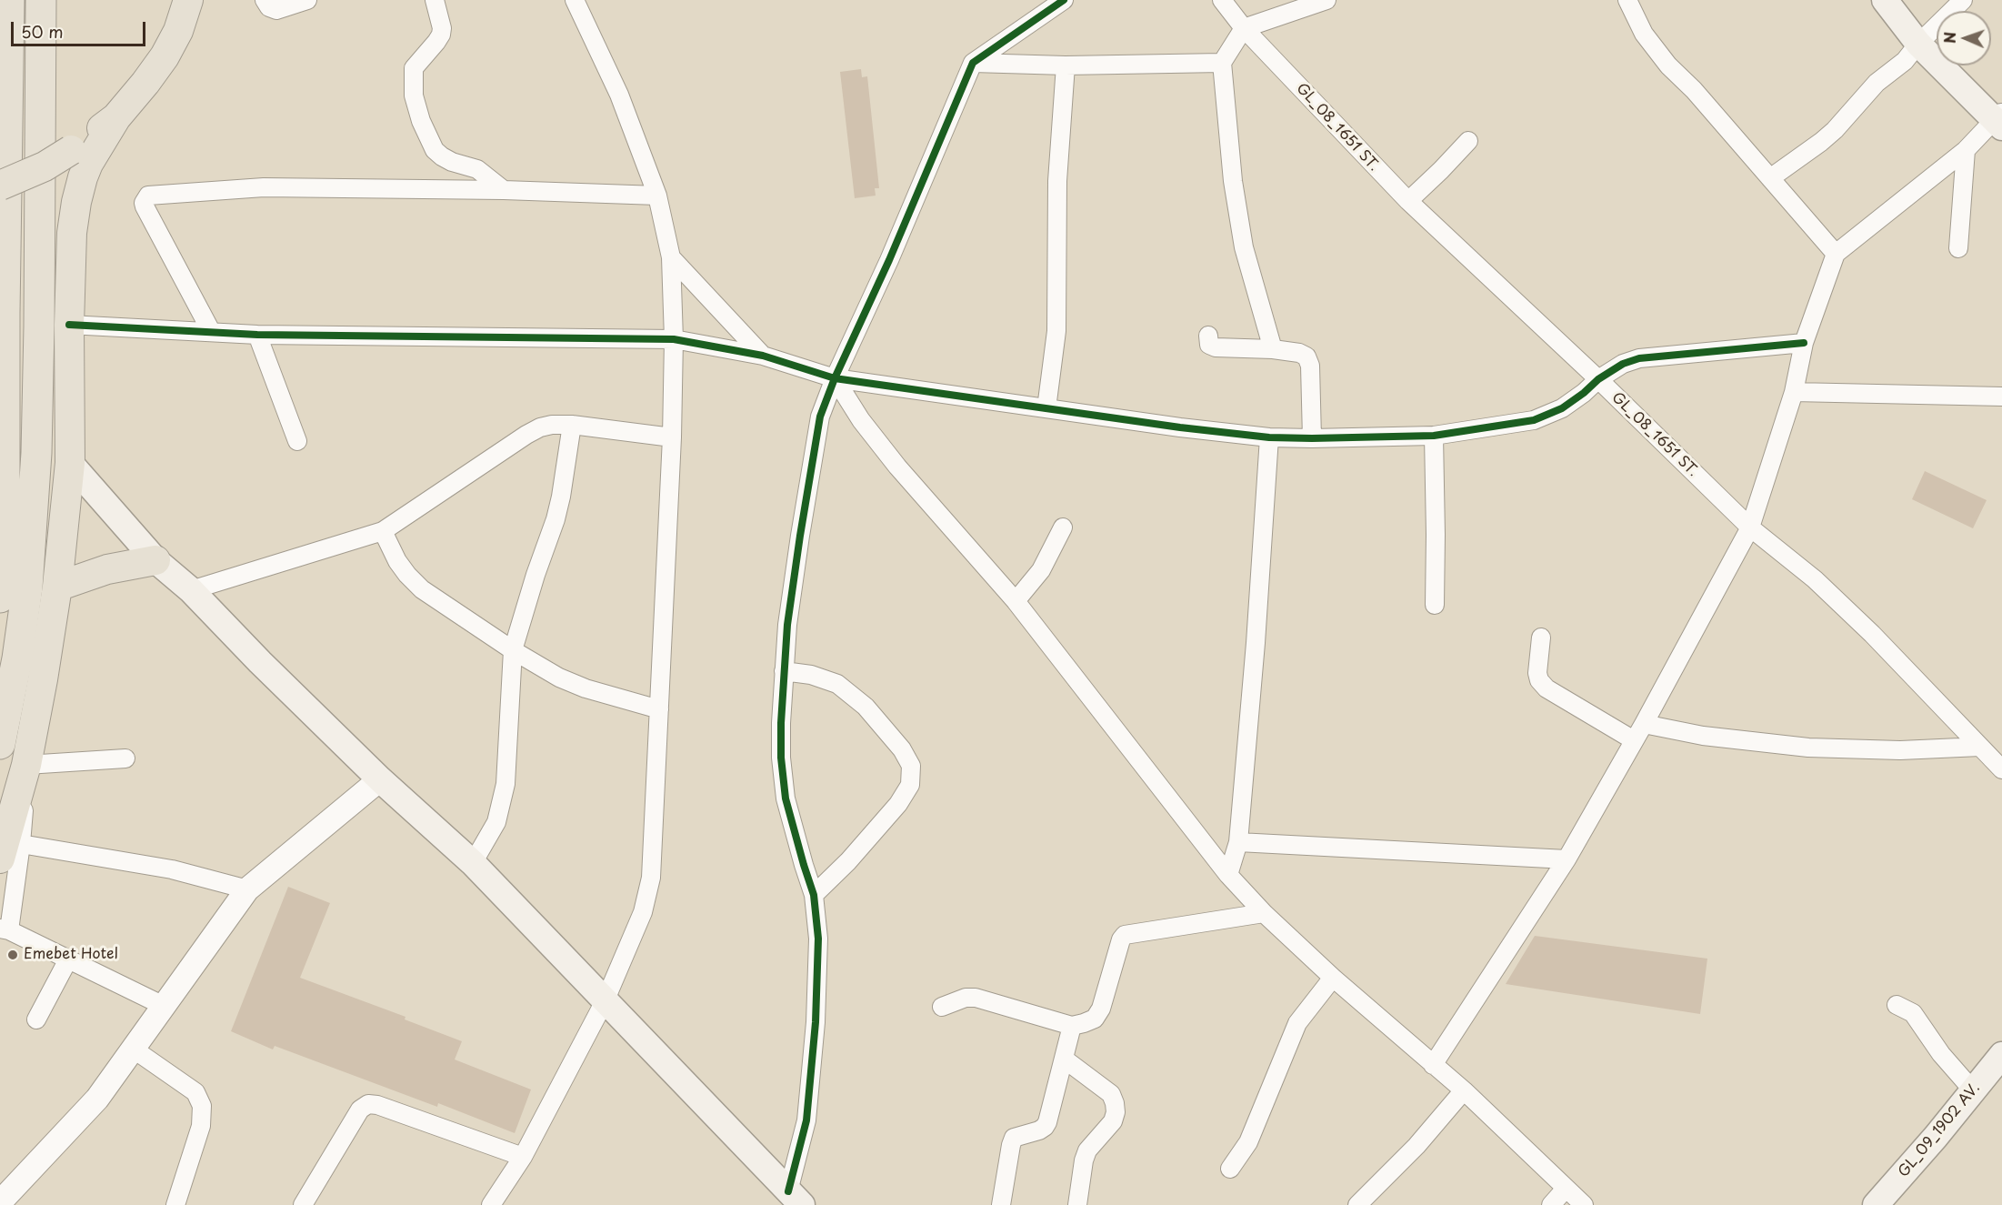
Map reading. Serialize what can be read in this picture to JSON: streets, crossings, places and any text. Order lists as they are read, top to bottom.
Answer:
{
  "streets": {
    "main road": ["GL_09_1902 AV."],
    "street": ["GL_08_1651 ST."]
  },
  "places": ["Emebet Hotel"],
  "scale_bar": "50 m",
  "north": "left"
}
